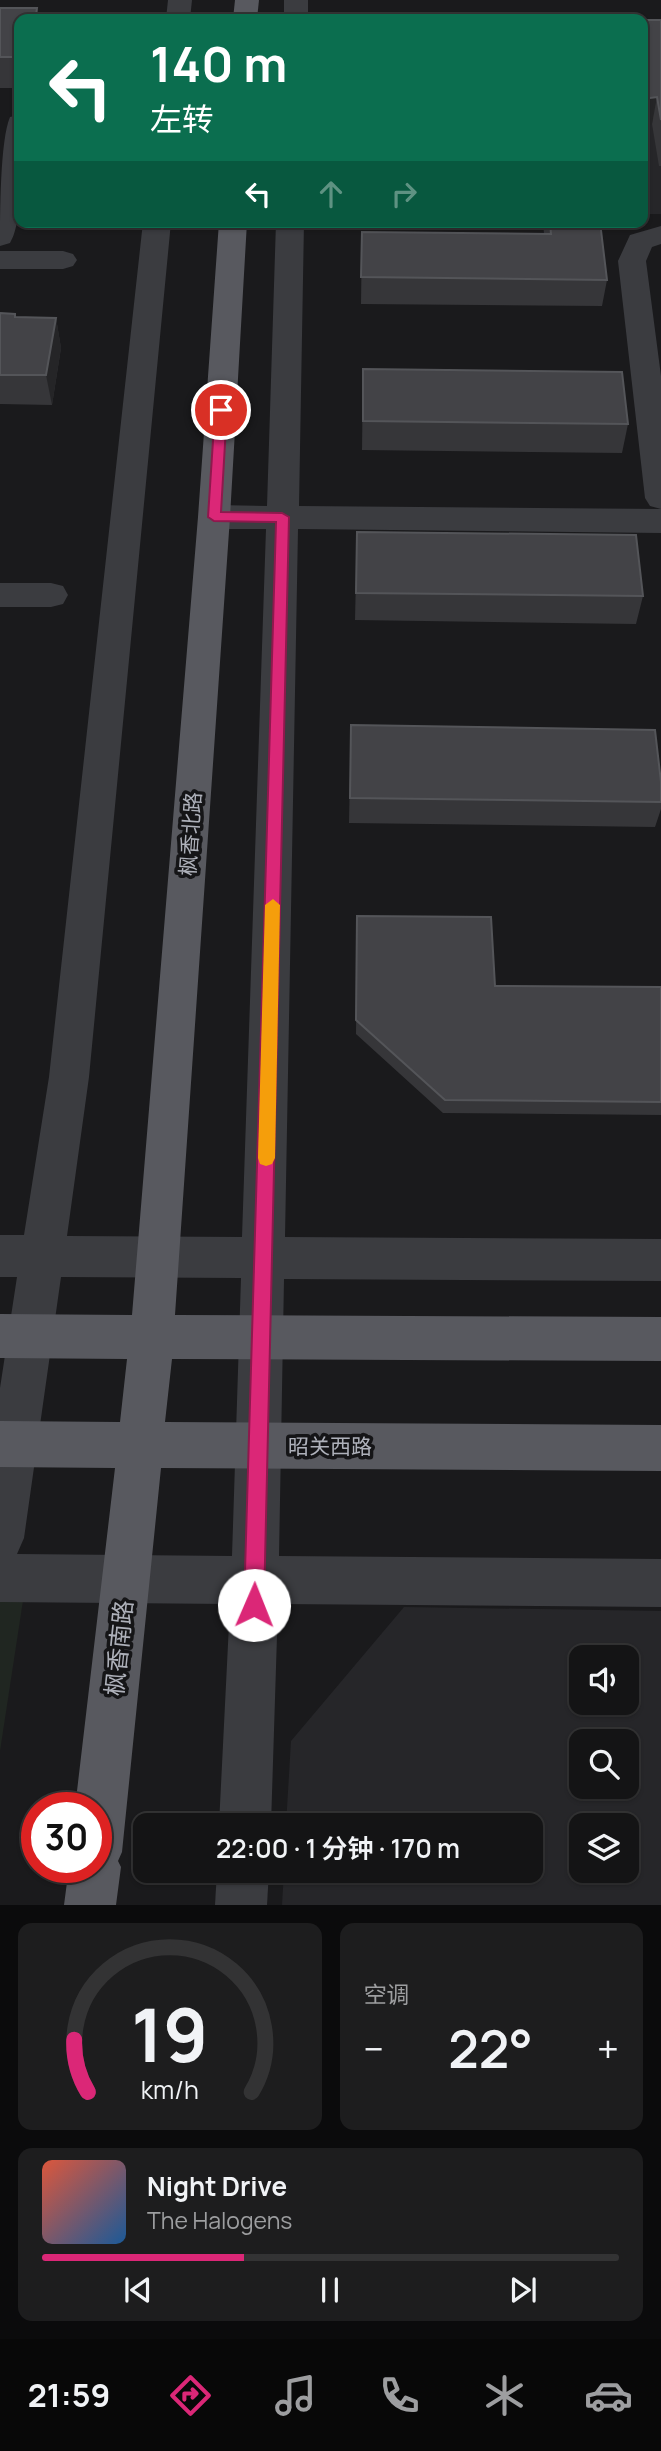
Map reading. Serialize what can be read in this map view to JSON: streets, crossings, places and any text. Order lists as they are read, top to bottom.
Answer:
{
  "streets": {
    "main road": ["枫香北路", "昭关西路", "枫香南路"]
  },
  "crossings": [
    ["枫香北路", "昭关西路"],
    ["枫香北路", "枫香南路"],
    ["昭关西路", "枫香南路"]
  ],
  "page": {
    "turn": ["140 m", "左转"],
    "limit": "30",
    "trip": "22:00 · 1 分钟 · 170 m",
    "tile": "空调",
    "heat": ["−", "22°", "+"],
    "song": ["Night Drive", "The Halogens"],
    "tabs": "21:59",
    "gauge": ["19", "km/h"]
  }
}
